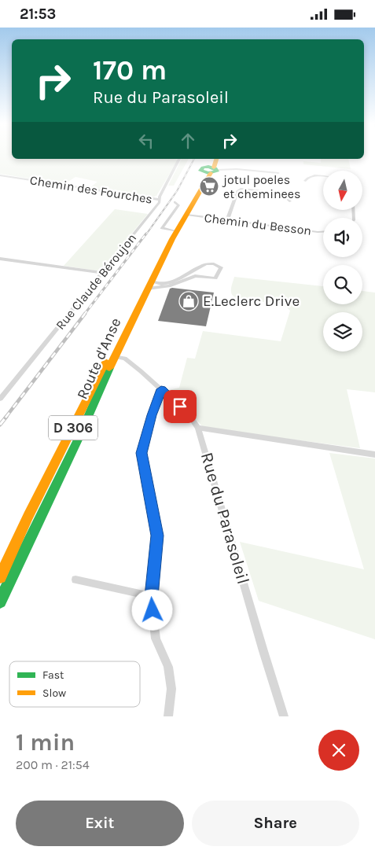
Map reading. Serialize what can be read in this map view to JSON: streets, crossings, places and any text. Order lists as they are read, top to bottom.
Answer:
{
  "streets": {
    "main road": ["Route d'Anse", "D 306"],
    "street": [
      "Chemin des Fourches",
      "Chemin du Besson",
      "Rue Claude Béroujon",
      "Rue du Parasoleil"
    ]
  },
  "crossings": [
    ["Chemin des Fourches", "Rue Claude Béroujon"],
    ["Chemin des Fourches", "Route d'Anse"],
    ["Chemin du Besson", "Route d'Anse"],
    ["Route d'Anse", "Rue du Parasoleil"]
  ],
  "places": {
    "supermarket": ["jotul poeles et cheminees"],
    "shop": ["E.Leclerc Drive"]
  },
  "legend": ["Fast", "Slow"],
  "north": "bottom",
  "page": {
    "status": "21:53",
    "turn": ["170 m", "Rue du Parasoleil"],
    "heading": ["1 min", "200 m · 21:54"],
    "buttons": ["Exit", "Share"]
  }
}
